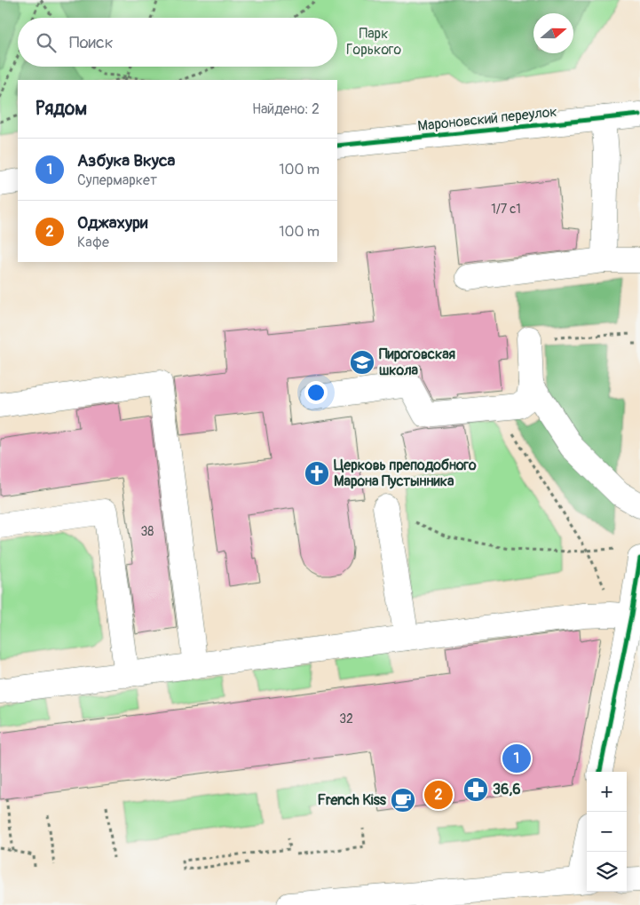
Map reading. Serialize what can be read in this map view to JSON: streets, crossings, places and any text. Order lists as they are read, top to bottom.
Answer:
{
  "streets": {
    "street": ["Мароновский переулок"]
  },
  "parks": ["Парк Горького"],
  "places": {
    "school or university": ["Пироговская школа"],
    "church": ["Церковь преподобного Марона Пустынника"],
    "pharmacy": ["36,6"],
    "cafe": ["French Kiss"]
  },
  "house_numbers": ["1/7 с1", "38", "32"],
  "north": "right",
  "page": {
    "search": "Поиск",
    "heading": ["Рядом", "Найдено: 2"],
    "list": [
      {
        "mark": "1",
        "name": "Азбука Вкуса",
        "note": "Супермаркет",
        "value": "100 m"
      },
      {
        "mark": "2",
        "name": "Оджахури",
        "note": "Кафе",
        "value": "100 m"
      }
    ],
    "pins": ["1", "2"],
    "map_buttons": ["+", "−"]
  }
}
